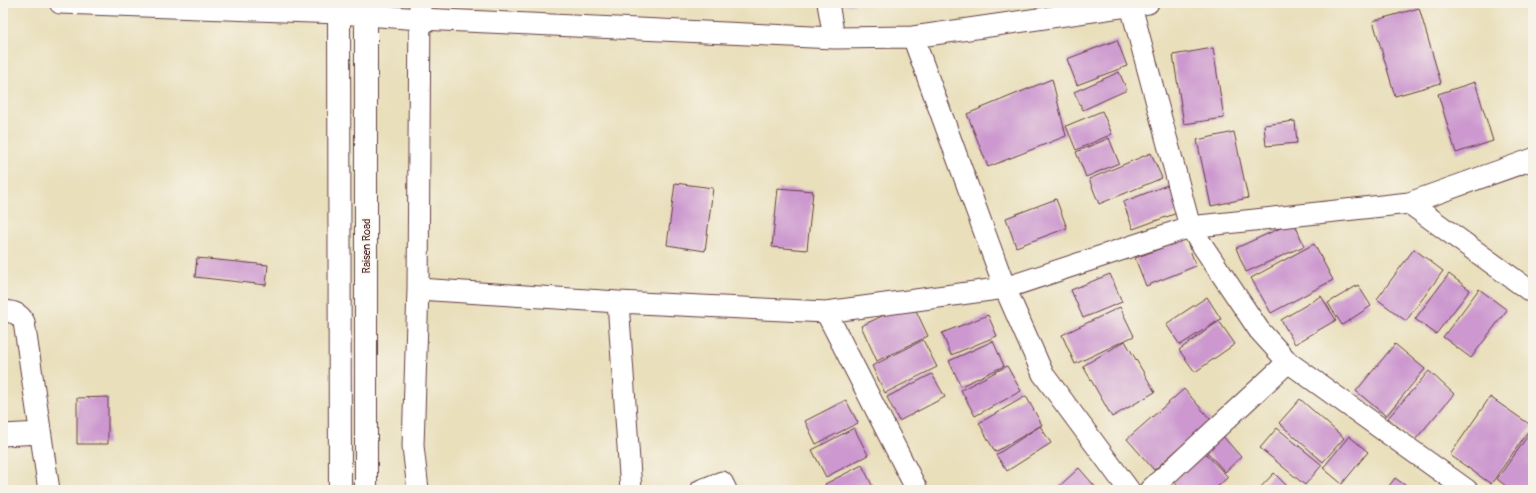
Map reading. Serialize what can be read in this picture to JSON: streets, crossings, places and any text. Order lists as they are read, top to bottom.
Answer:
{
  "streets": {
    "main road": ["Raisen Road"]
  }
}
